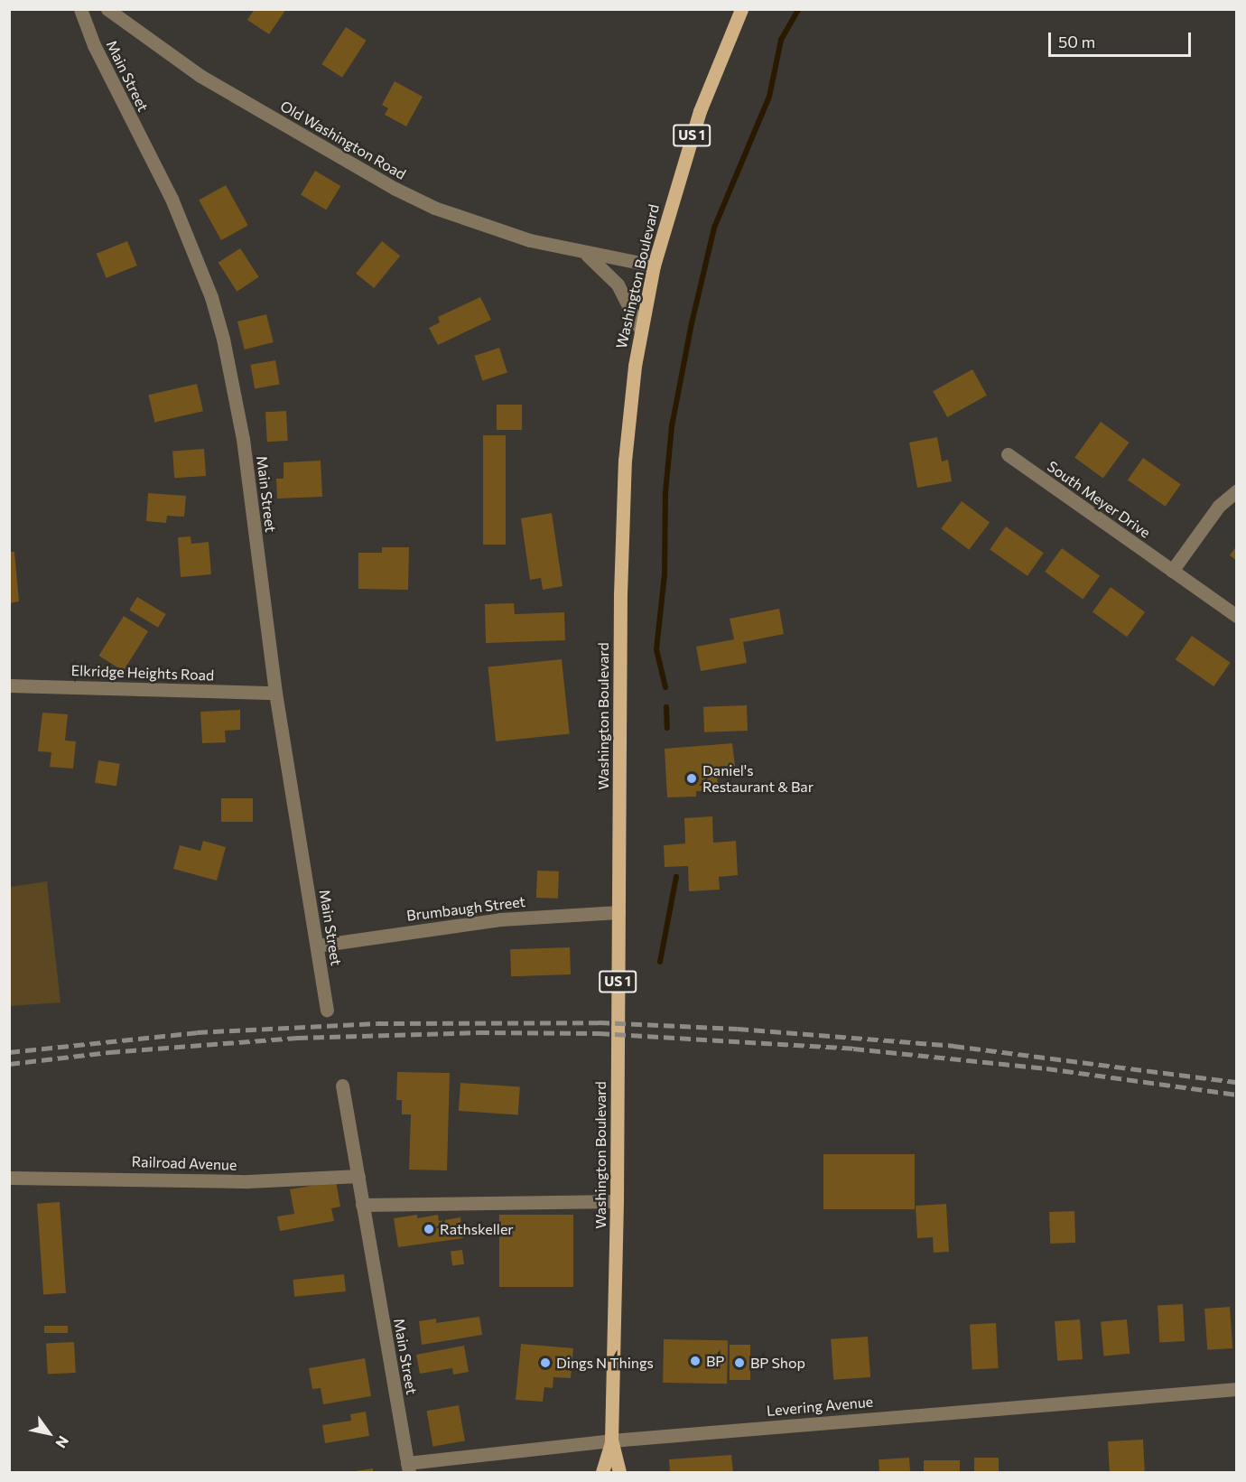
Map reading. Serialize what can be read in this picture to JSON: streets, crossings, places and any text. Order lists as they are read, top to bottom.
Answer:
{
  "streets": {
    "main road": ["US 1", "Washington Boulevard"],
    "street": [
      "Main Street",
      "Old Washington Road",
      "South Meyer Drive",
      "Elkridge Heights Road",
      "Brumbaugh Street",
      "Railroad Avenue",
      "Levering Avenue"
    ]
  },
  "crossings": [
    ["Main Street", "Elkridge Heights Road"],
    ["Main Street", "Brumbaugh Street"],
    ["Main Street", "Railroad Avenue"],
    ["Main Street", "Levering Avenue"],
    ["Old Washington Road", "Washington Boulevard"],
    ["Washington Boulevard", "Brumbaugh Street"],
    ["Washington Boulevard", "Levering Avenue"]
  ],
  "places": [
    "Daniel's Restaurant & Bar",
    "Rathskeller",
    "BP",
    "Dings N Things",
    "BP Shop"
  ],
  "scale_bar": "50 m",
  "north": "bottom right"
}
